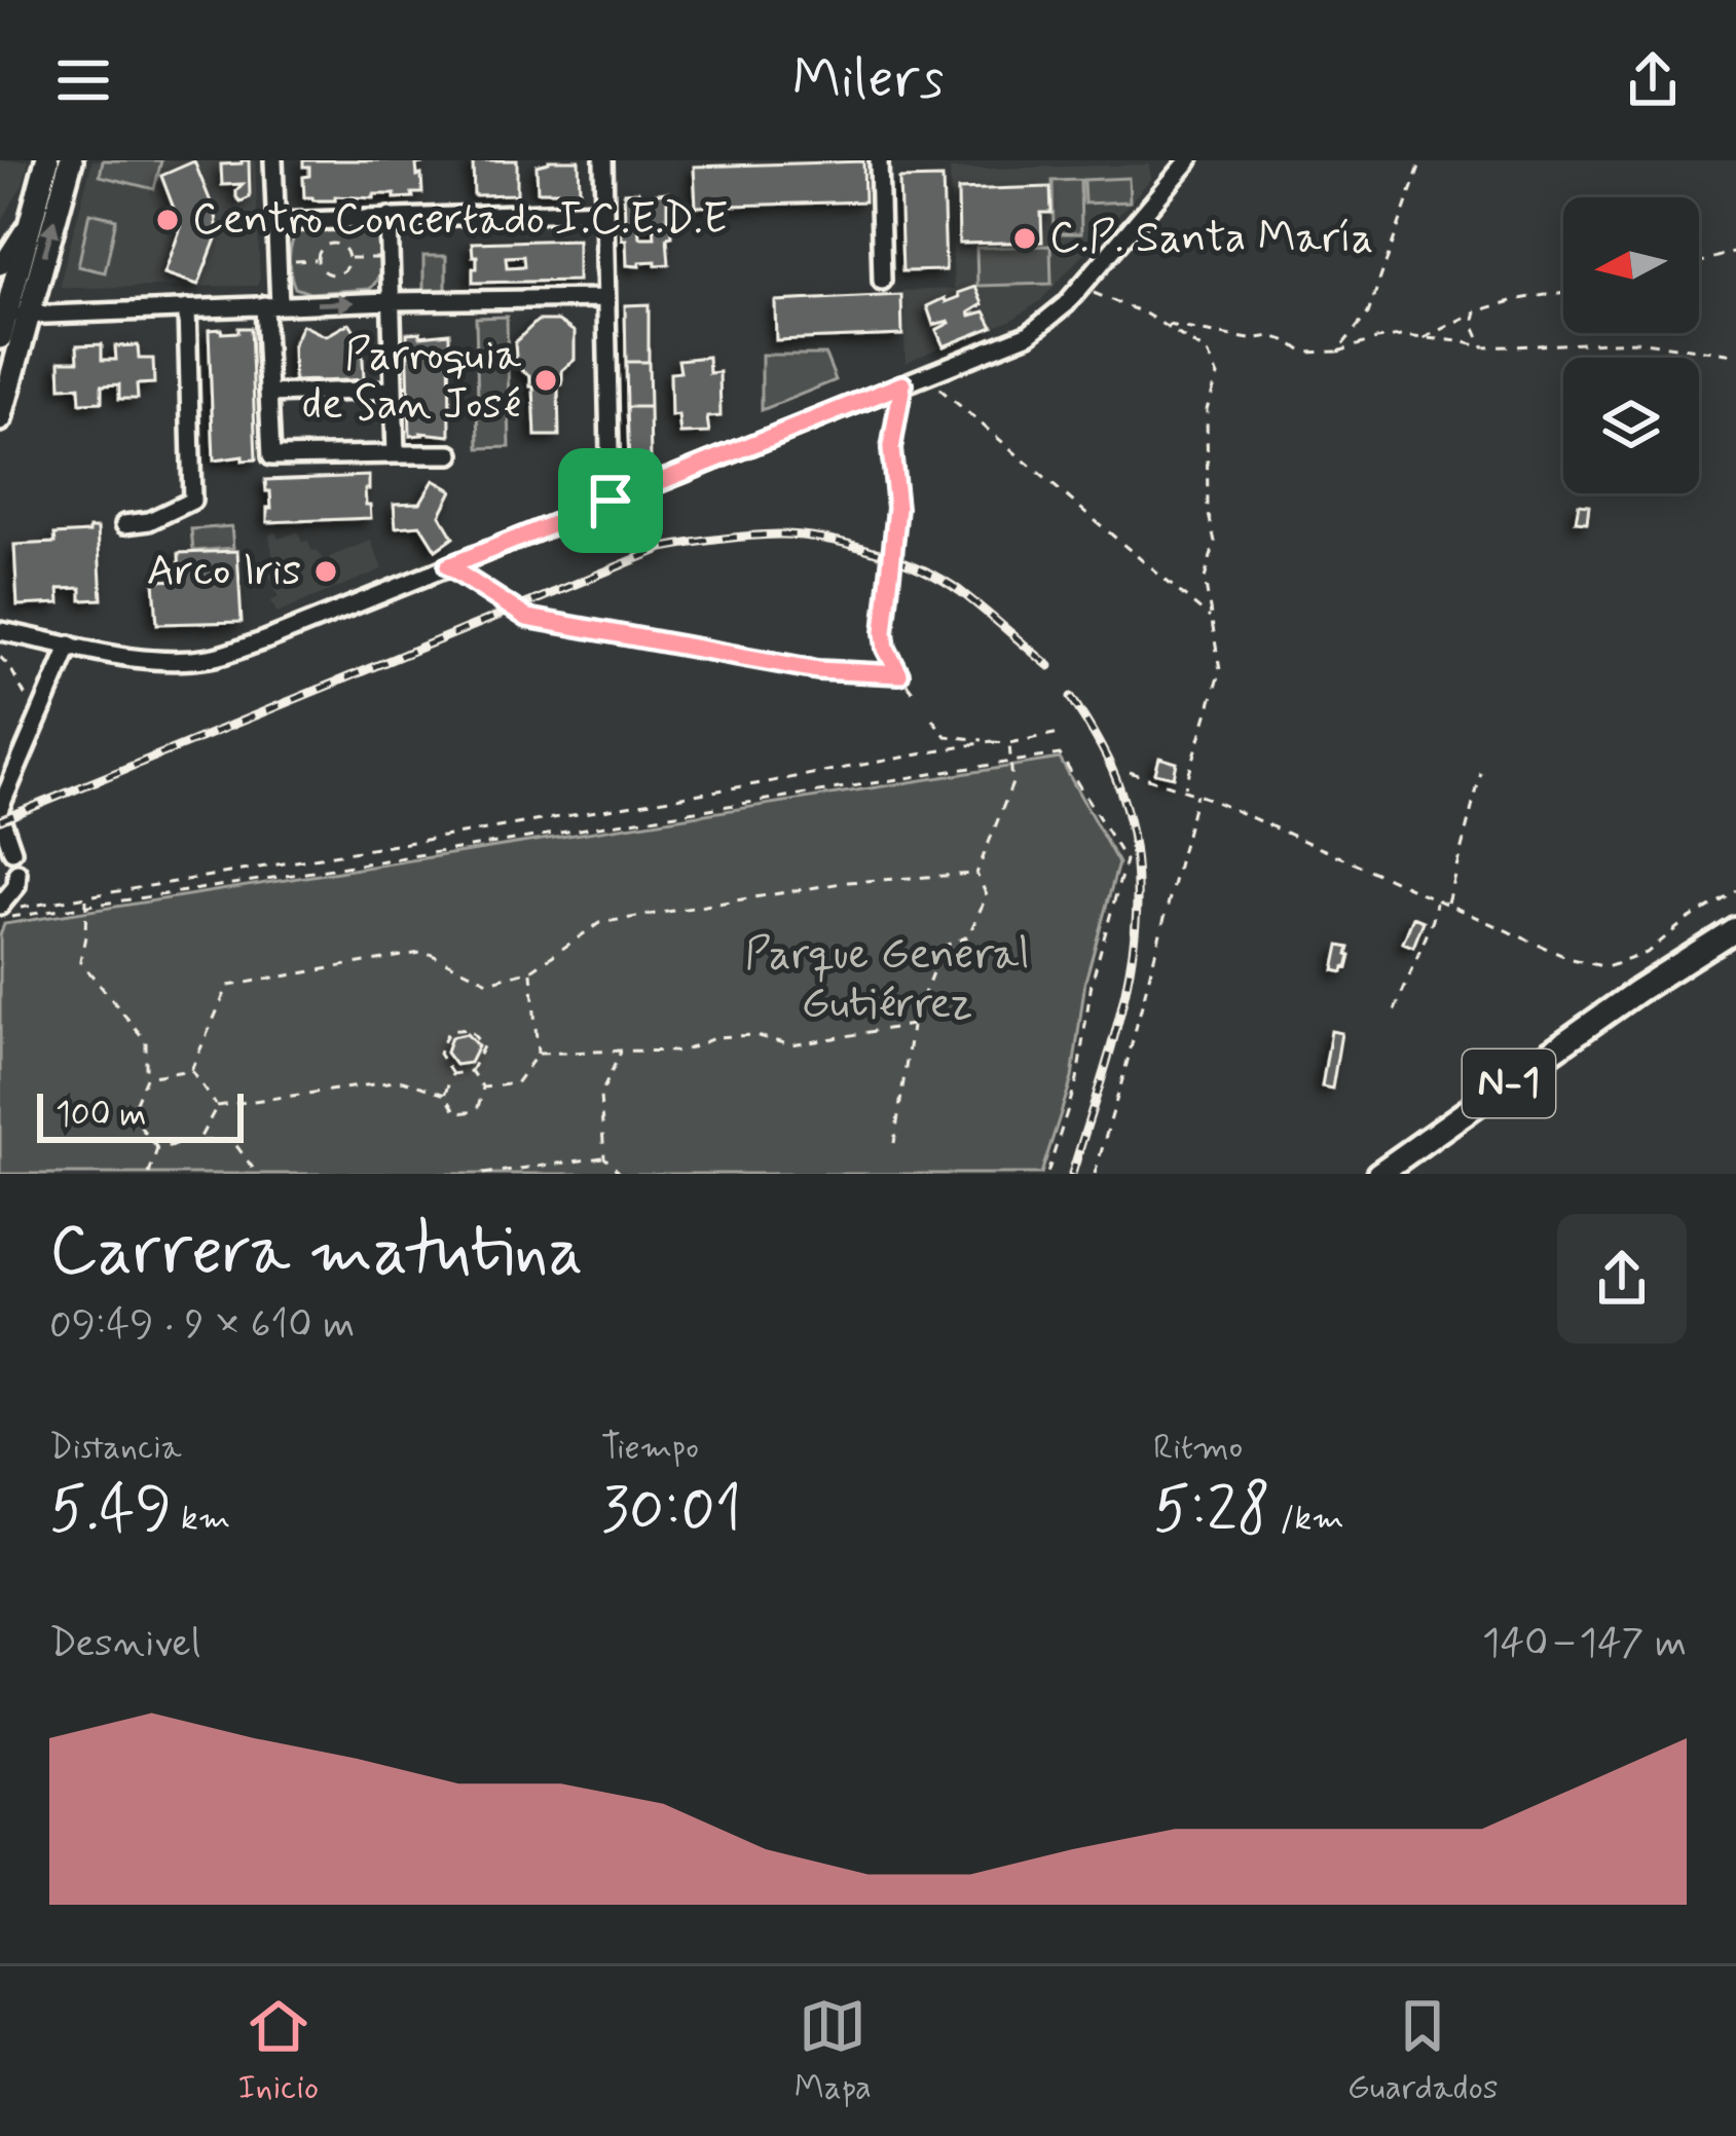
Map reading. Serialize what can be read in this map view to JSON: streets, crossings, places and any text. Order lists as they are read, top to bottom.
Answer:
{
  "streets": {
    "highway": ["N-1"]
  },
  "parks": ["Parque General Gutiérrez"],
  "places": [
    "Centro Concertado I.C.E.D.E",
    "C.P. Santa María",
    "Parroquia de San José",
    "Arco Iris"
  ],
  "scale_bar": "100 m",
  "north": "left",
  "page": {
    "header": "Milers",
    "scale": "100 m",
    "heading": ["Carrera matutina", "09:49 · 9 × 610 m"],
    "stats": [
      ["Distancia", "5.49 km"],
      ["Tiempo", "30:01"],
      ["Ritmo", "5:28 /km"]
    ],
    "chart": ["Desnivel", "140–147 m"],
    "tabs": ["Inicio", "Mapa", "Guardados"]
  }
}
